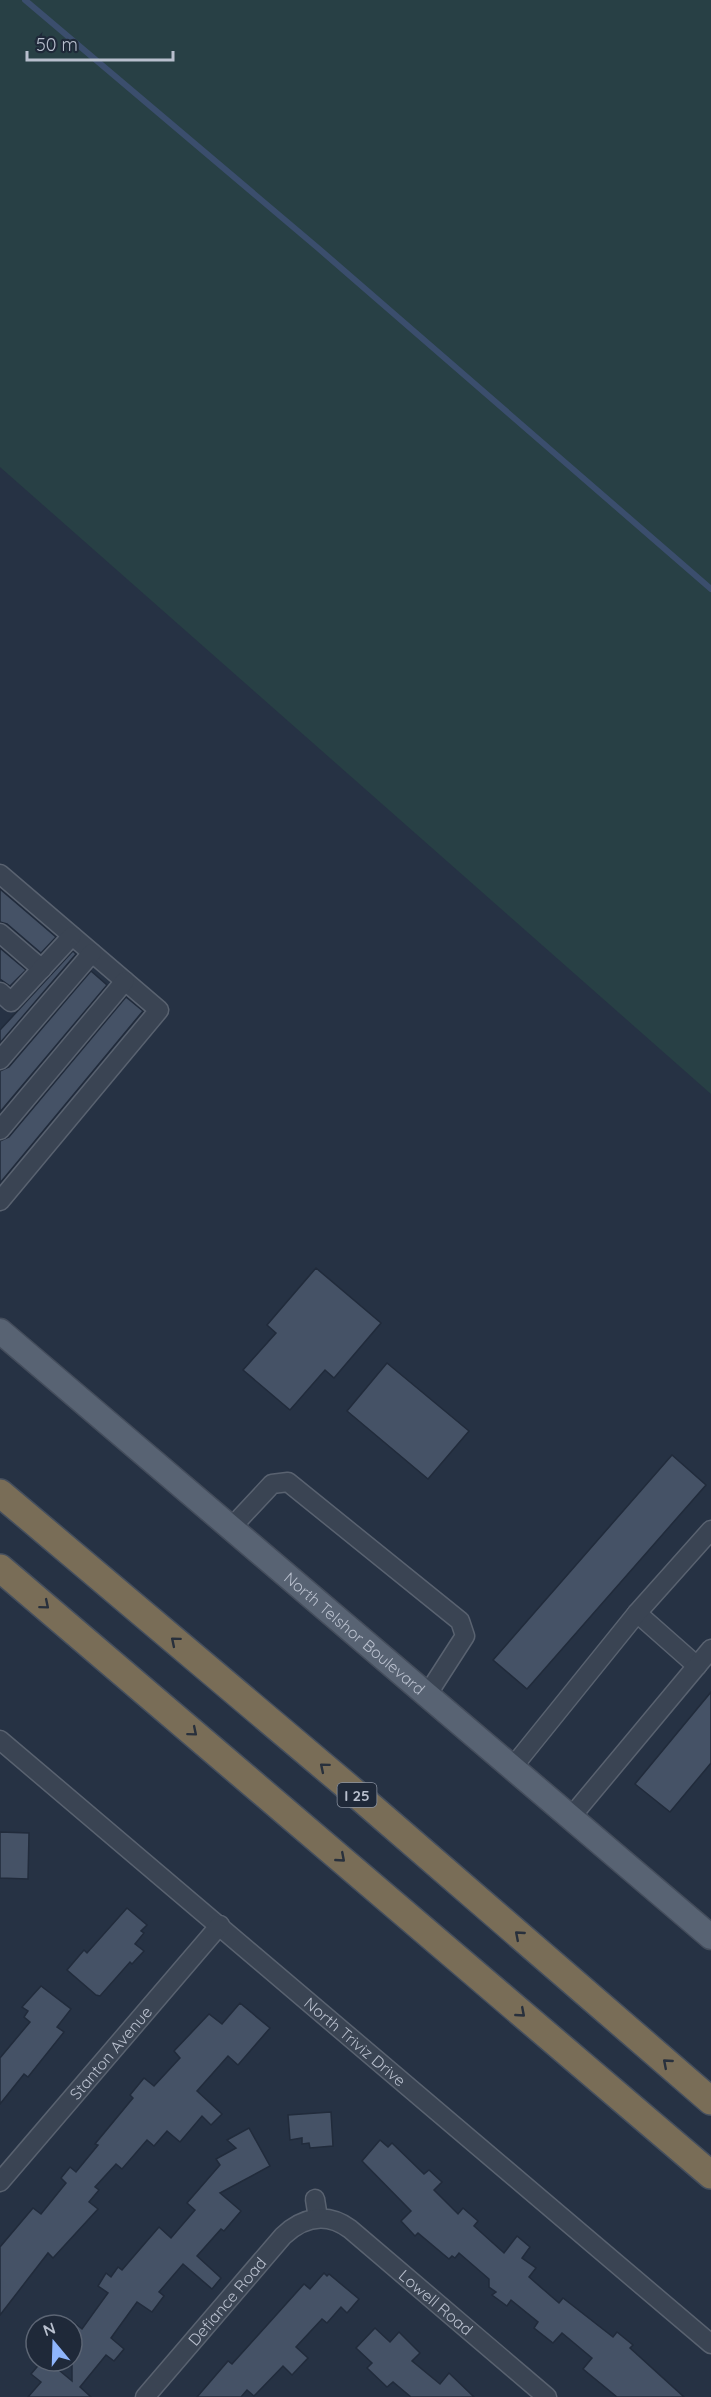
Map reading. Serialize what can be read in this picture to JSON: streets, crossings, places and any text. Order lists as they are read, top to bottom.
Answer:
{
  "streets": {
    "highway": ["I 25"],
    "main road": ["North Telshor Boulevard"],
    "street": [
      "North Triviz Drive",
      "Stanton Avenue",
      "Defiance Road",
      "Lowell Road"
    ]
  },
  "crossings": [
    ["North Triviz Drive", "Stanton Avenue"],
    ["Defiance Road", "Lowell Road"]
  ],
  "scale_bar": "50 m",
  "north": "top"
}
